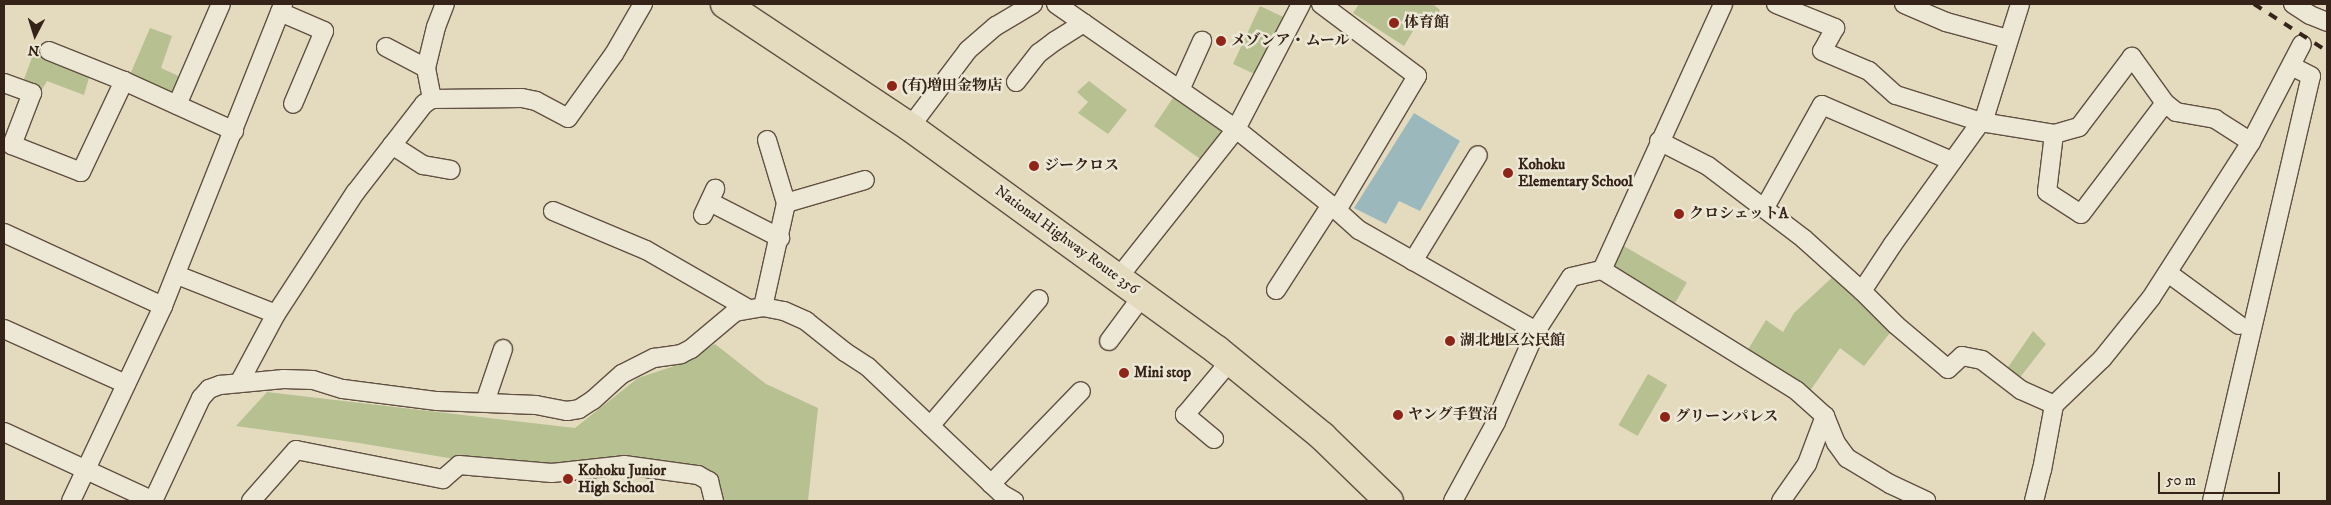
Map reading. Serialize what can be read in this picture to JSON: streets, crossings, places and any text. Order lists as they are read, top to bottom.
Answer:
{
  "streets": {
    "highway": ["National Highway Route 356"]
  },
  "places": [
    "体育館",
    "メゾンア・ムール",
    "(有)増田金物店",
    "ジークロス",
    "Kohoku Elementary School",
    "クロシェットA",
    "湖北地区公民館",
    "Mini stop",
    "ヤング手賀沼",
    "グリーンパレス",
    "Kohoku Junior High School"
  ],
  "scale_bar": "50 m",
  "north": "bottom"
}
